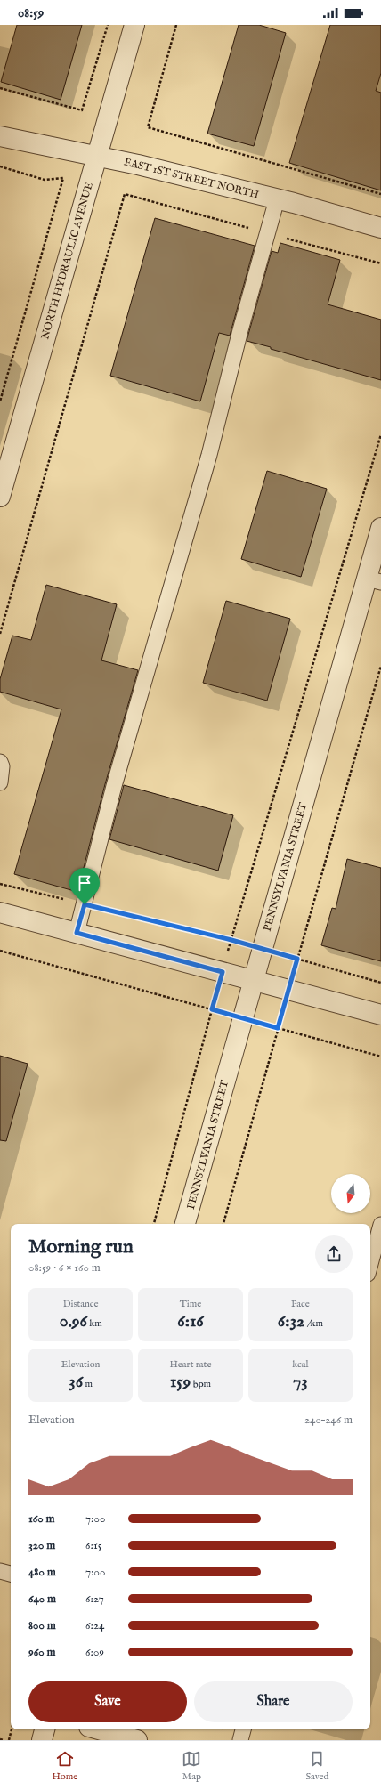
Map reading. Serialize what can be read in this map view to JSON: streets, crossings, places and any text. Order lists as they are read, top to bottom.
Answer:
{
  "streets": {
    "street": ["EAST 1ST STREET NORTH", "NORTH HYDRAULIC AVENUE", "PENNSYLVANIA STREET"]
  },
  "crossings": [
    ["EAST 1ST STREET NORTH", "NORTH HYDRAULIC AVENUE"]
  ],
  "north": "bottom",
  "page": {
    "status": "08:59",
    "heading": ["Morning run", "08:59 · 6 × 160 m"],
    "stats": [
      ["Distance", "0.96 km"],
      ["Time", "6:16"],
      ["Pace", "6:32 /km"],
      ["Elevation", "36 m"],
      ["Heart rate", "159 bpm"],
      ["kcal", "73"]
    ],
    "chart": ["Elevation", "240–246 m"],
    "list": [
      {
        "name": "160 m",
        "note": "7:00"
      },
      {
        "name": "320 m",
        "note": "6:15"
      },
      {
        "name": "480 m",
        "note": "7:00"
      },
      {
        "name": "640 m",
        "note": "6:27"
      },
      {
        "name": "800 m",
        "note": "6:24"
      },
      {
        "name": "960 m",
        "note": "6:09"
      }
    ],
    "buttons": ["Save", "Share"],
    "tabs": ["Home", "Map", "Saved"]
  }
}
